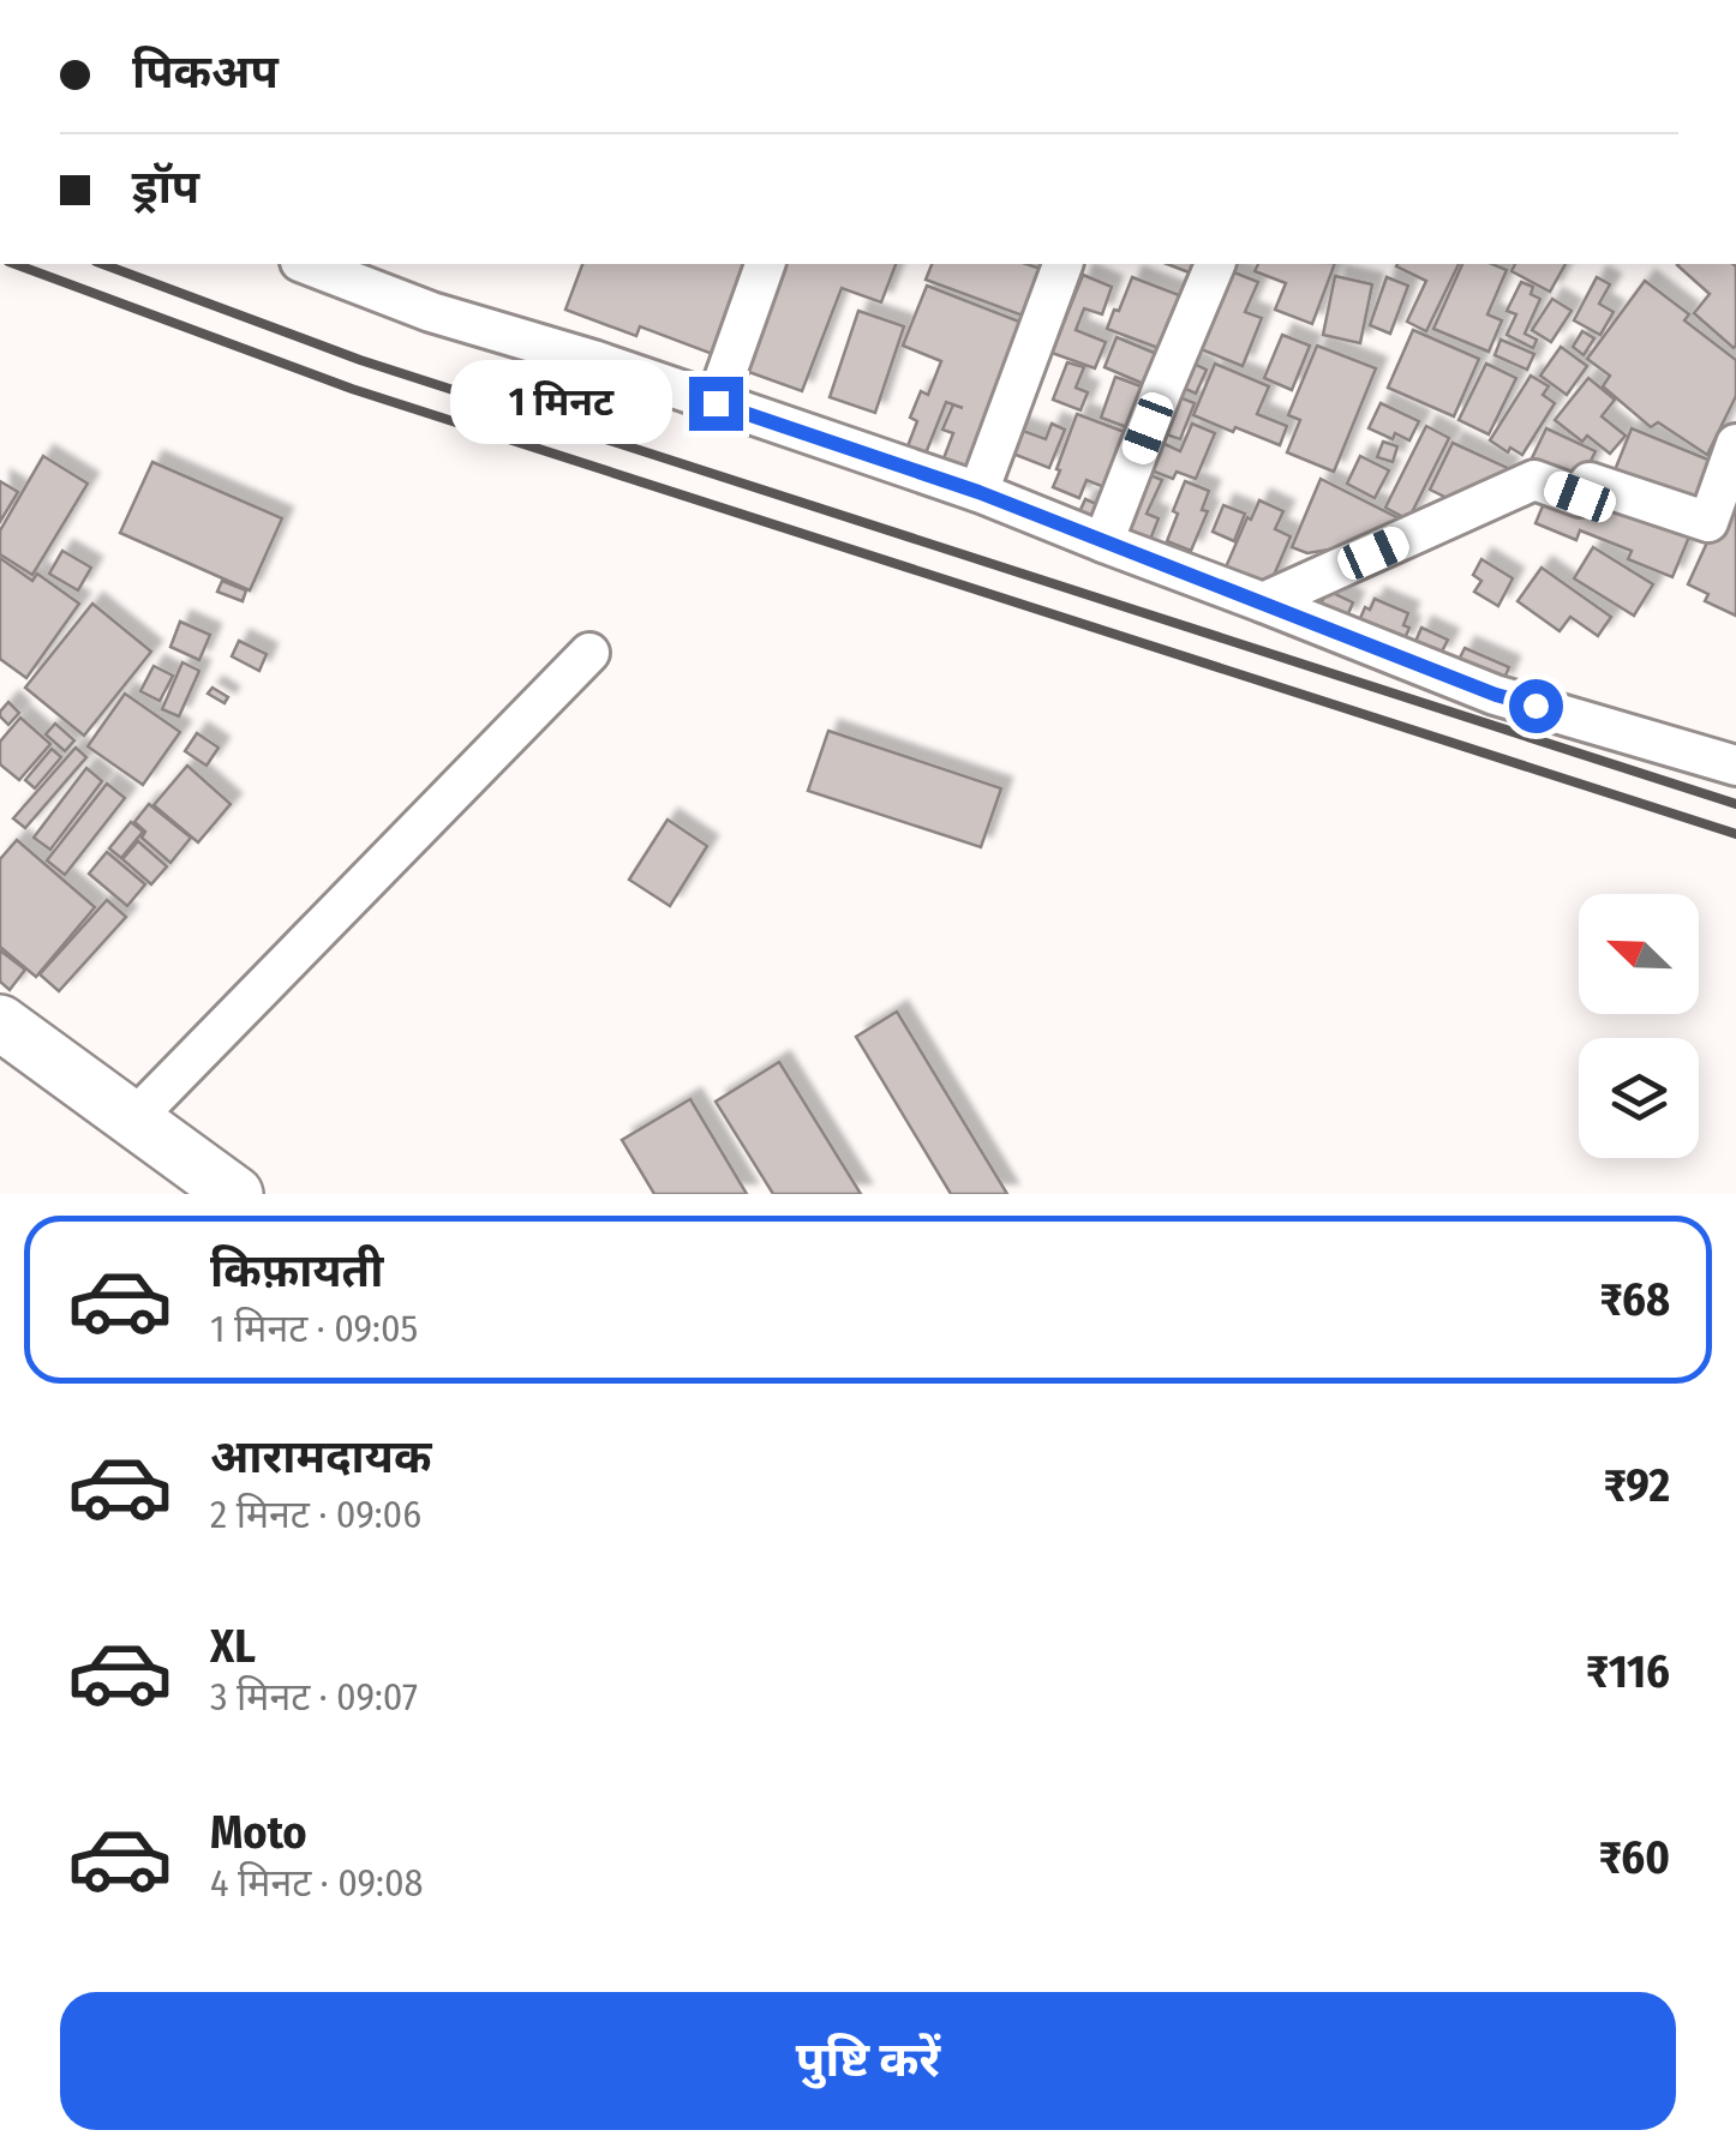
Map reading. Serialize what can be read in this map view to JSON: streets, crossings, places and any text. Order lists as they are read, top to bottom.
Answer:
{
  "north": "top left",
  "page": {
    "banner": ["पिकअप", "ड्रॉप"],
    "bubble": "1 मिनट",
    "list": [
      {
        "name": "किफ़ायती",
        "note": "1 मिनट · 09:05",
        "value": "₹68"
      },
      {
        "name": "आरामदायक",
        "note": "2 मिनट · 09:06",
        "value": "₹92"
      },
      {
        "name": "XL",
        "note": "3 मिनट · 09:07",
        "value": "₹116"
      },
      {
        "name": "Moto",
        "note": "4 मिनट · 09:08",
        "value": "₹60"
      }
    ],
    "buttons": "पुष्टि करें"
  }
}
